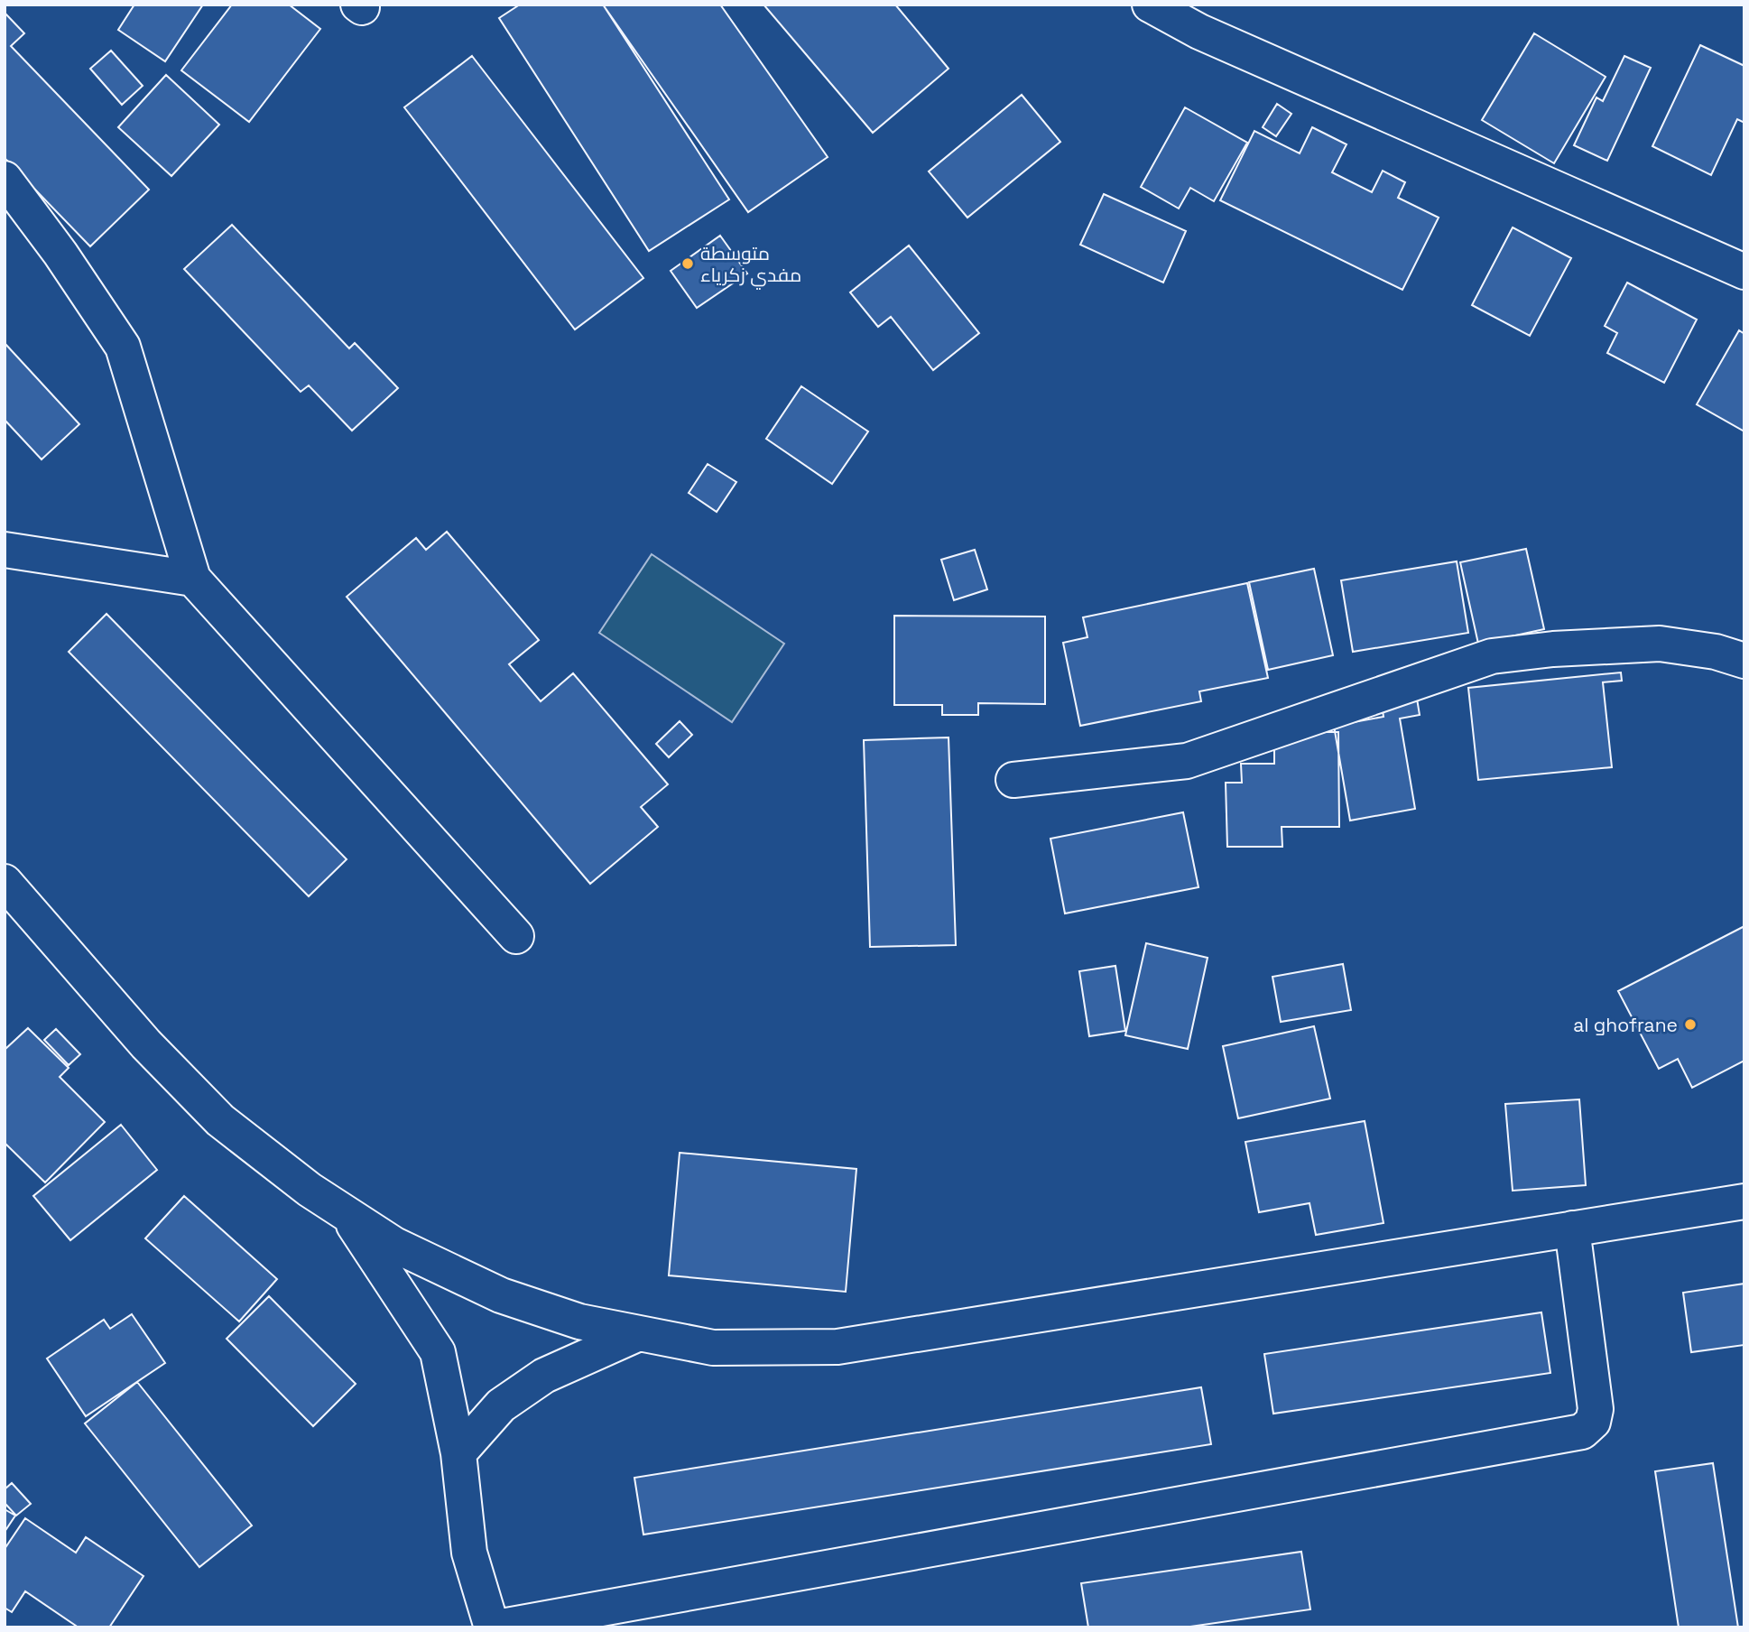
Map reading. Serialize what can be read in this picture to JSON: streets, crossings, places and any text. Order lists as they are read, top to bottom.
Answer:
{
  "places": ["متوسطة مفدي زكرياء", "al ghofrane"]
}
